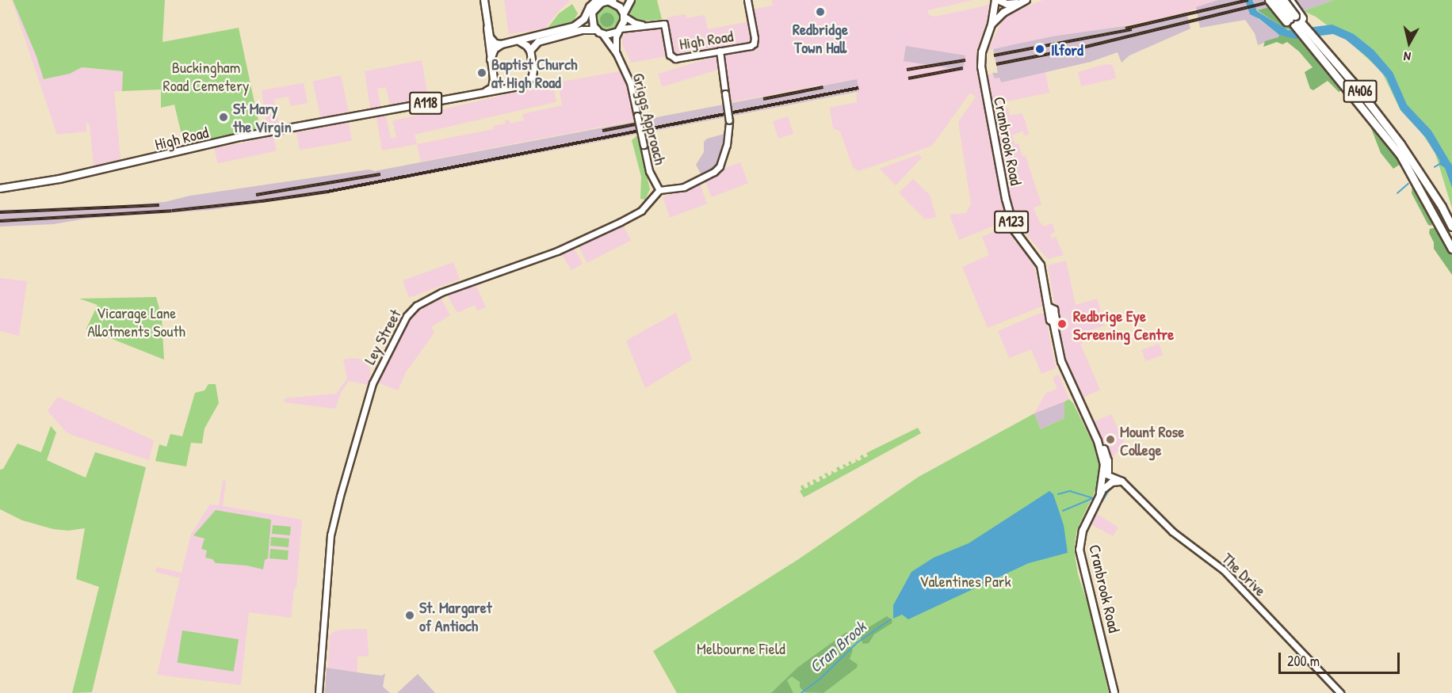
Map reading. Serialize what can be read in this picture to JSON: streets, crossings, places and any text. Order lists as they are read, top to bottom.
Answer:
{
  "streets": {
    "highway": ["A406"],
    "main road": [
      "High Road",
      "A118",
      "Cranbrook Road",
      "A123"
    ],
    "street": ["Griggs Approach", "Ley Street", "The Drive"]
  },
  "crossings": [
    ["Griggs Approach", "Ley Street"]
  ],
  "water": ["Cran Brook"],
  "parks": [
    "Buckingham Road Cemetery",
    "Vicarage Lane Allotments South",
    "Valentines Park",
    "Melbourne Field"
  ],
  "places": [
    "Redbridge Town Hall",
    "Ilford",
    "Baptist Church at High Road",
    "St Mary the Virgin",
    "Redbrige Eye Screening Centre",
    "Mount Rose College",
    "St. Margaret of Antioch"
  ],
  "scale_bar": "200 m",
  "north": "bottom"
}
